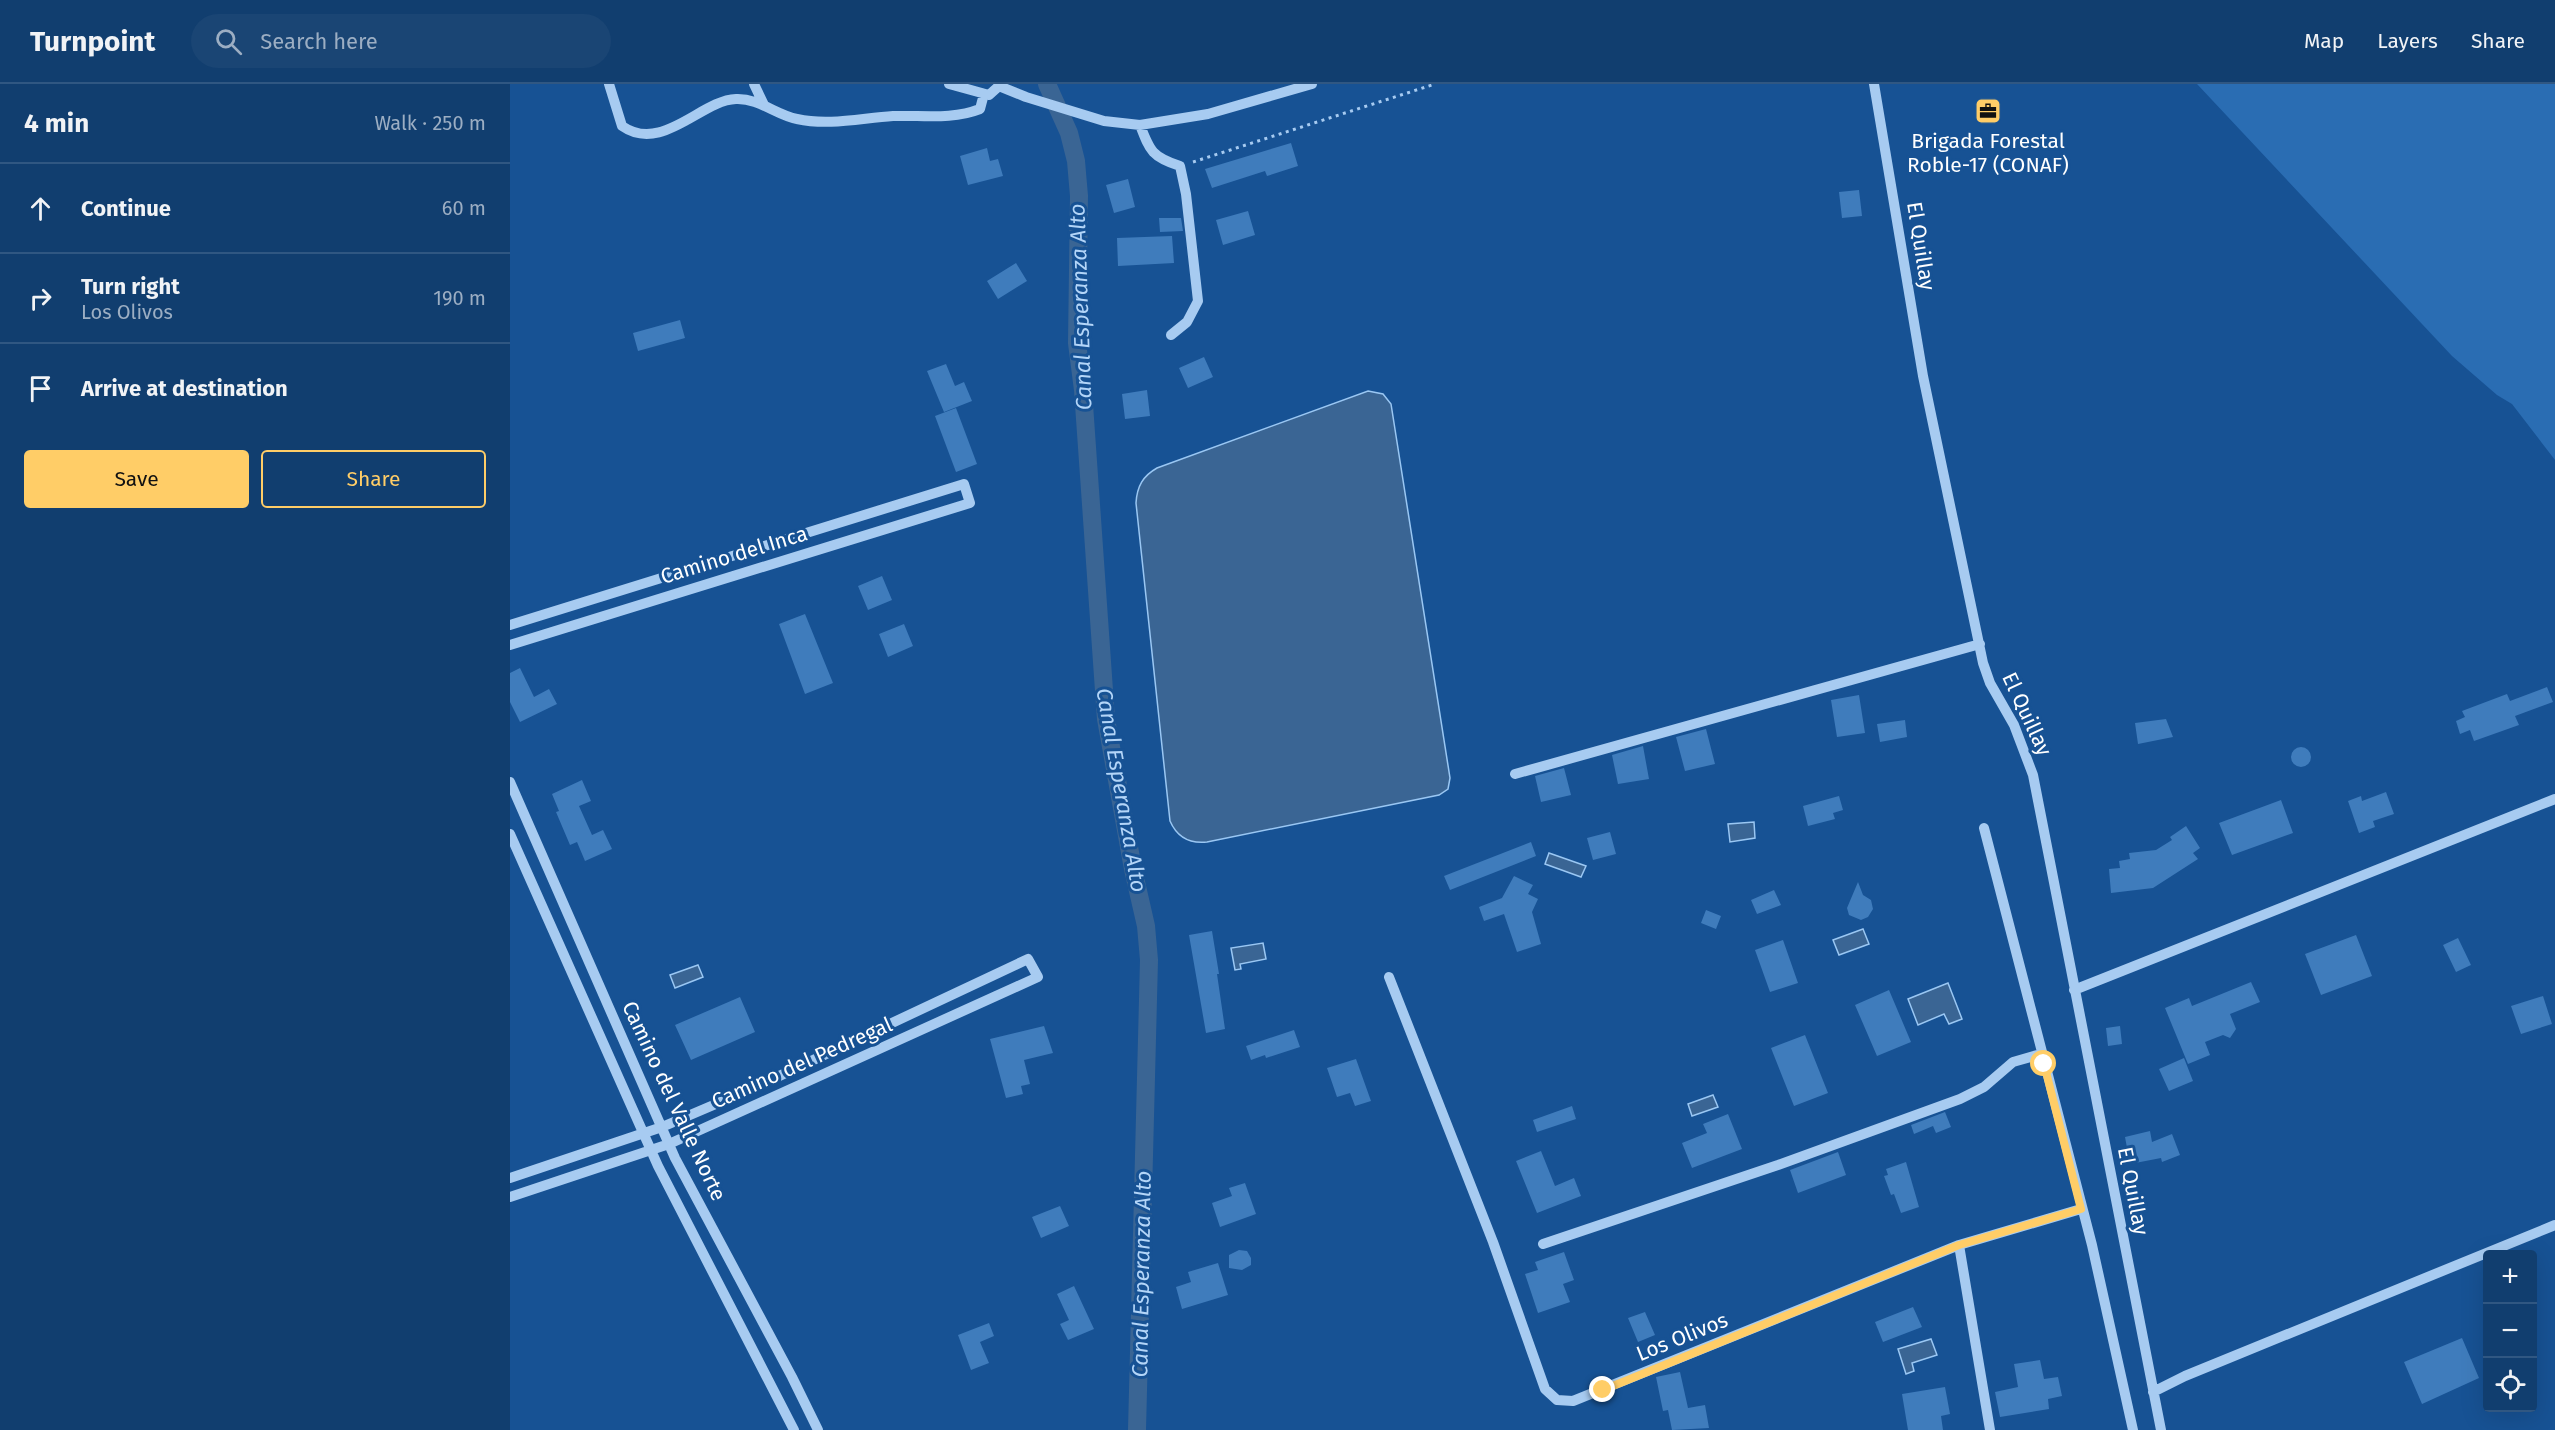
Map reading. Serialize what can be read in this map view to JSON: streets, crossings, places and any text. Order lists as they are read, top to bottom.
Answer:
{
  "streets": {
    "street": [
      "El Quillay",
      "Camino del Inca",
      "Camino del Pedregal",
      "Camino del Valle Norte",
      "Los Olivos"
    ]
  },
  "crossings": [
    ["Camino del Pedregal", "Camino del Valle Norte"]
  ],
  "water": ["Canal Esperanza Alto"],
  "places": {
    "office": ["Brigada Forestal Roble-17 (CONAF)"]
  },
  "page": {
    "header": "Turnpoint",
    "search": "Search here",
    "nav": ["Map", "Layers", "Share"],
    "heading": ["4 min", "Walk · 250 m"],
    "list": [
      ["Continue", "60 m"],
      ["Turn right", "Los Olivos", "190 m"],
      "Arrive at destination"
    ],
    "buttons": ["Save", "Share"],
    "map_buttons": ["+", "−"]
  }
}
